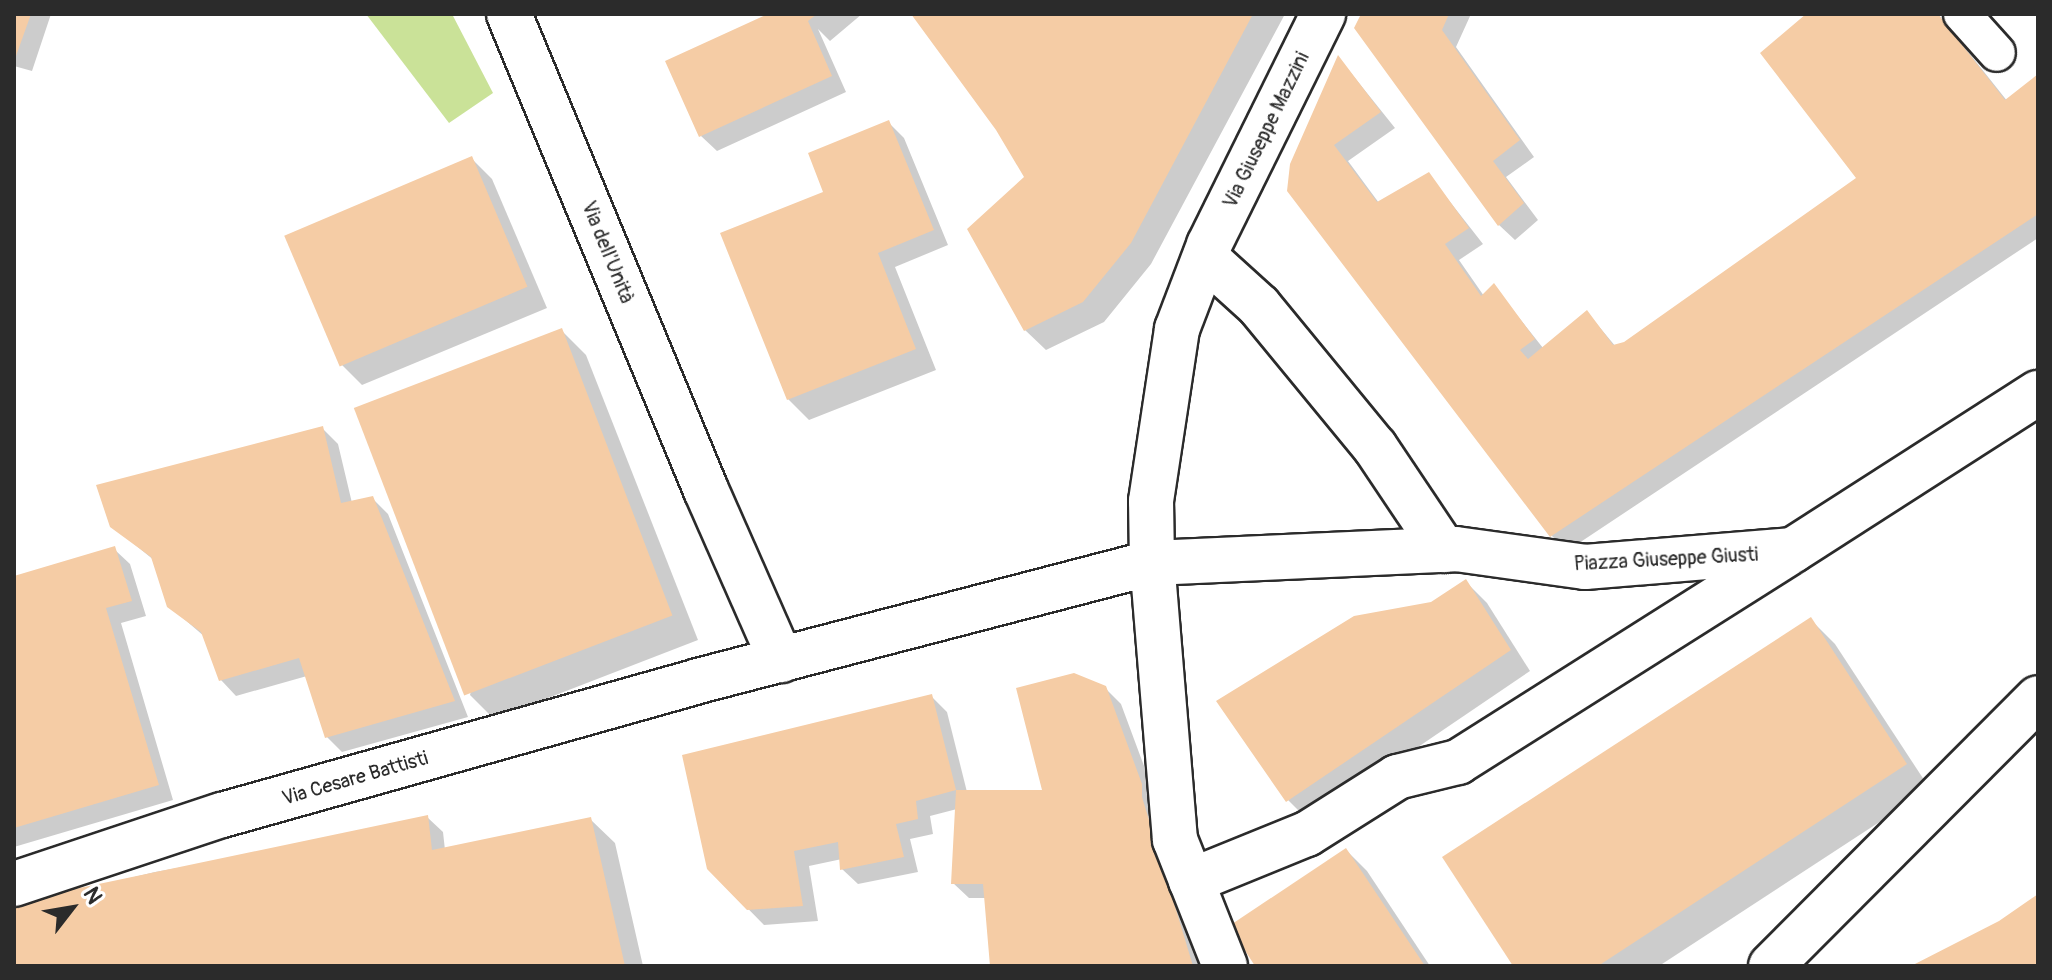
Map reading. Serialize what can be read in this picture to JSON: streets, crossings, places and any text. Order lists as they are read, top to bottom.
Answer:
{
  "streets": {
    "street": [
      "Via Giuseppe Mazzini",
      "Via dell'Unità",
      "Piazza Giuseppe Giusti",
      "Via Cesare Battisti"
    ]
  },
  "crossings": [
    ["Via Giuseppe Mazzini", "Piazza Giuseppe Giusti"],
    ["Via dell'Unità", "Piazza Giuseppe Giusti"],
    ["Via dell'Unità", "Via Cesare Battisti"],
    ["Piazza Giuseppe Giusti", "Via Cesare Battisti"]
  ],
  "north": "top right"
}
